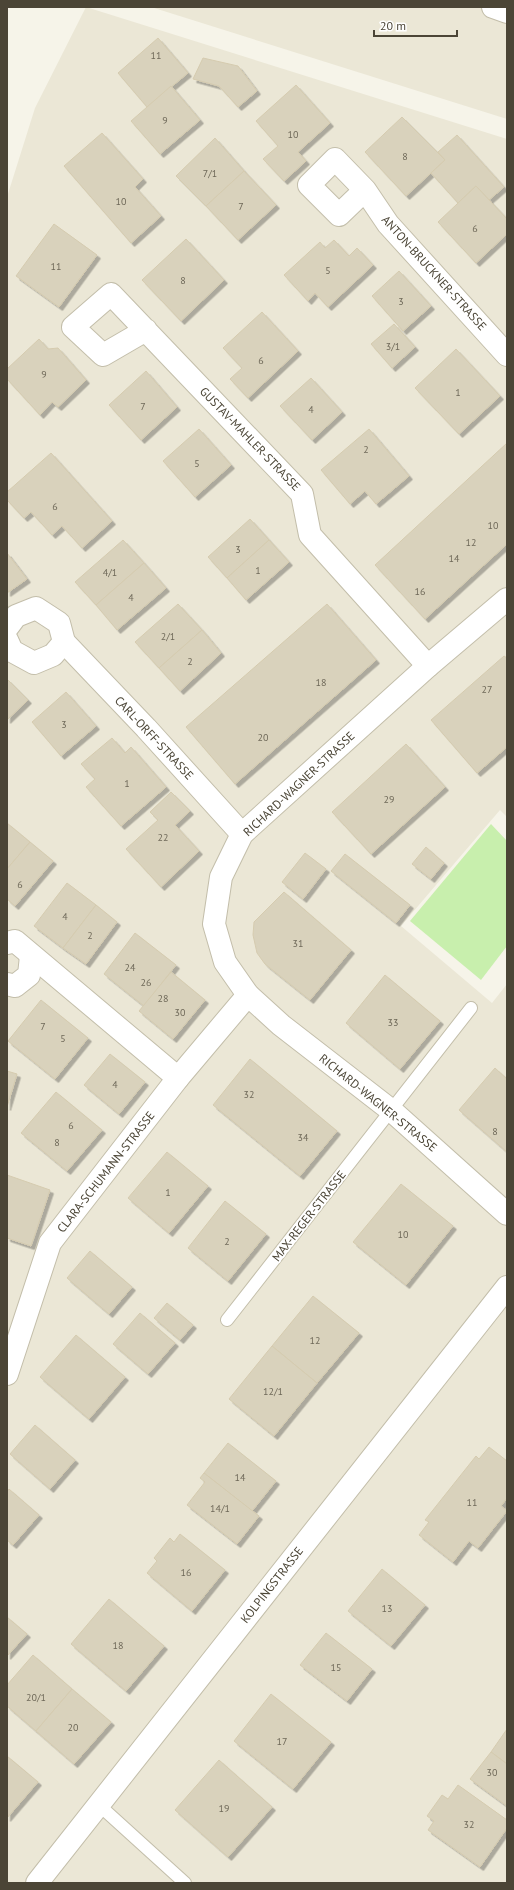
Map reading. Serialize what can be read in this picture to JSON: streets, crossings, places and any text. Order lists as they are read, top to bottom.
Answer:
{
  "streets": {
    "street": [
      "ANTON-BRUCKNER-STRASSE",
      "GUSTAV-MAHLER-STRASSE",
      "CARL-ORFF-STRASSE",
      "RICHARD-WAGNER-STRASSE",
      "CLARA-SCHUMANN-STRASSE",
      "KOLPINGSTRASSE"
    ],
    "lane": ["MAX-REGER-STRASSE"]
  },
  "crossings": [
    ["GUSTAV-MAHLER-STRASSE", "RICHARD-WAGNER-STRASSE"],
    ["CARL-ORFF-STRASSE", "RICHARD-WAGNER-STRASSE"],
    ["RICHARD-WAGNER-STRASSE", "CLARA-SCHUMANN-STRASSE"],
    ["RICHARD-WAGNER-STRASSE", "MAX-REGER-STRASSE"]
  ],
  "house_numbers": [
    "11",
    "9",
    "10",
    "8",
    "7/1",
    "10",
    "7",
    "6",
    "11",
    "5",
    "8",
    "3",
    "3/1",
    "6",
    "9",
    "1",
    "7",
    "4",
    "2",
    "5",
    "6",
    "10",
    "12",
    "3",
    "14",
    "1",
    "4/1",
    "16",
    "4",
    "2/1",
    "2",
    "18",
    "27",
    "3",
    "20",
    "1",
    "29",
    "22",
    "6",
    "4",
    "2",
    "31",
    "24",
    "26",
    "28",
    "30",
    "33",
    "7",
    "5",
    "4",
    "32",
    "6",
    "8",
    "34",
    "8",
    "1",
    "10",
    "2",
    "12",
    "12/1",
    "14",
    "11",
    "14/1",
    "16",
    "13",
    "18",
    "15",
    "20/1",
    "20",
    "17",
    "30",
    "19",
    "32"
  ],
  "scale_bar": "20 m"
}
